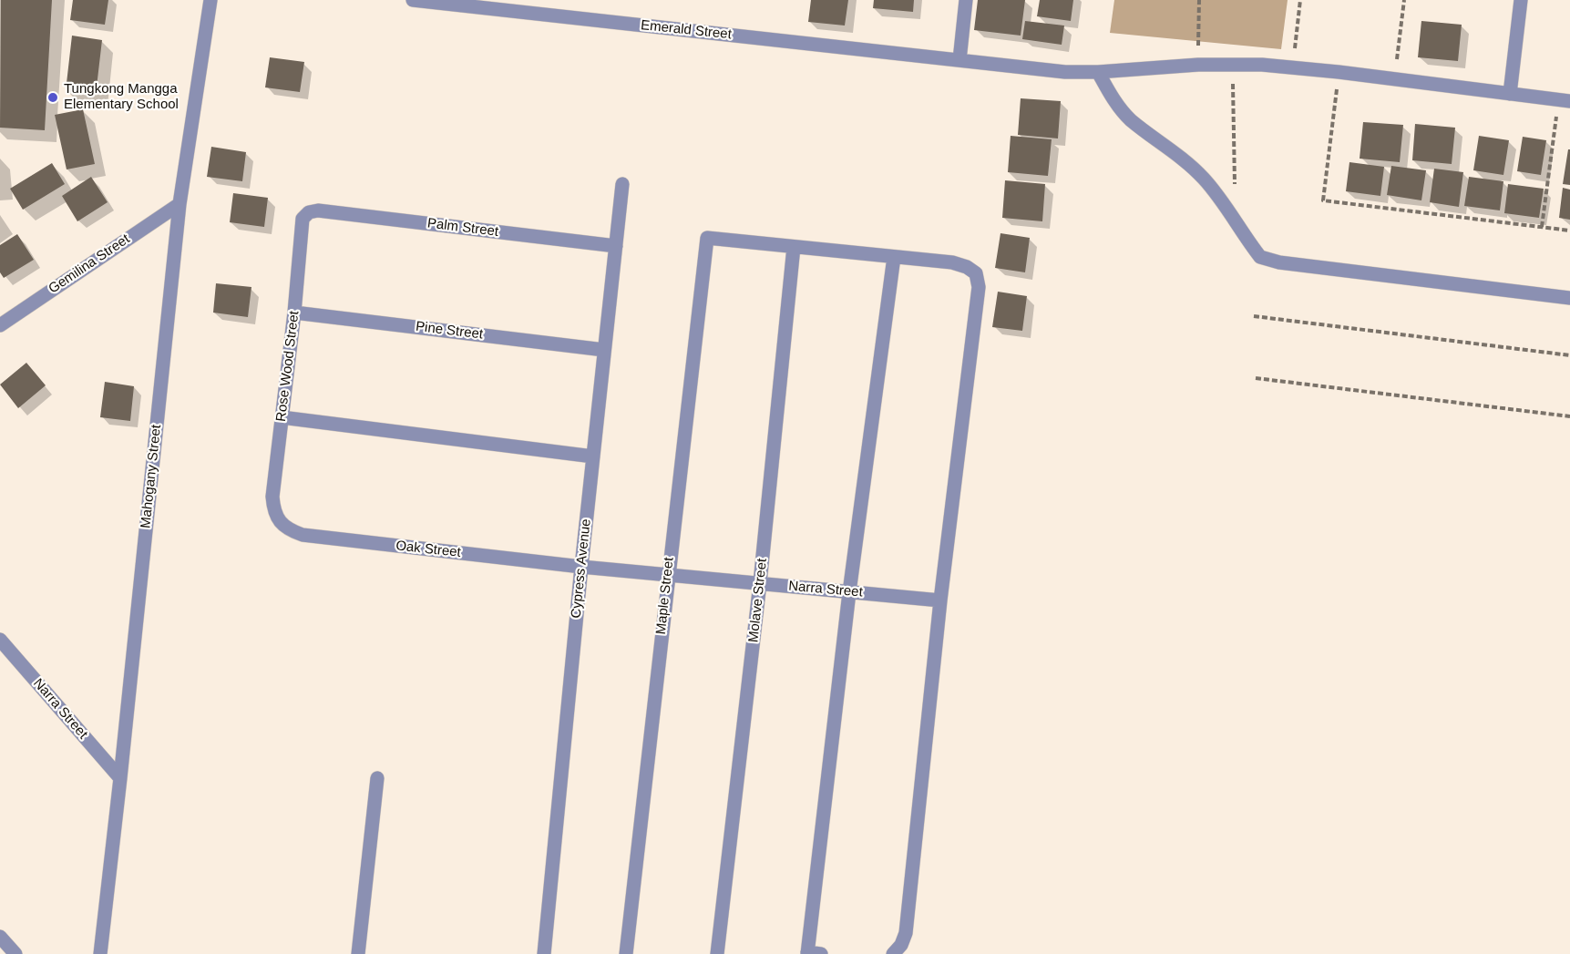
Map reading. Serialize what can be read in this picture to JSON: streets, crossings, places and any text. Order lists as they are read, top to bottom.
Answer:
{
  "streets": {
    "street": [
      "Emerald Street",
      "Palm Street",
      "Gemilina Street",
      "Pine Street",
      "Rose Wood Street",
      "Mahogany Street",
      "Oak Street",
      "Cypress Avenue",
      "Narra Street",
      "Maple Street",
      "Molave Street"
    ]
  },
  "crossings": [
    ["Palm Street", "Rose Wood Street"],
    ["Palm Street", "Cypress Avenue"],
    ["Gemilina Street", "Mahogany Street"],
    ["Pine Street", "Rose Wood Street"],
    ["Pine Street", "Cypress Avenue"],
    ["Rose Wood Street", "Oak Street"],
    ["Mahogany Street", "Narra Street"],
    ["Oak Street", "Cypress Avenue"],
    ["Oak Street", "Narra Street"],
    ["Cypress Avenue", "Narra Street"],
    ["Narra Street", "Maple Street"],
    ["Narra Street", "Molave Street"],
    ["Maple Street", "Molave Street"]
  ],
  "places": ["Tungkong Mangga Elementary School"]
}
